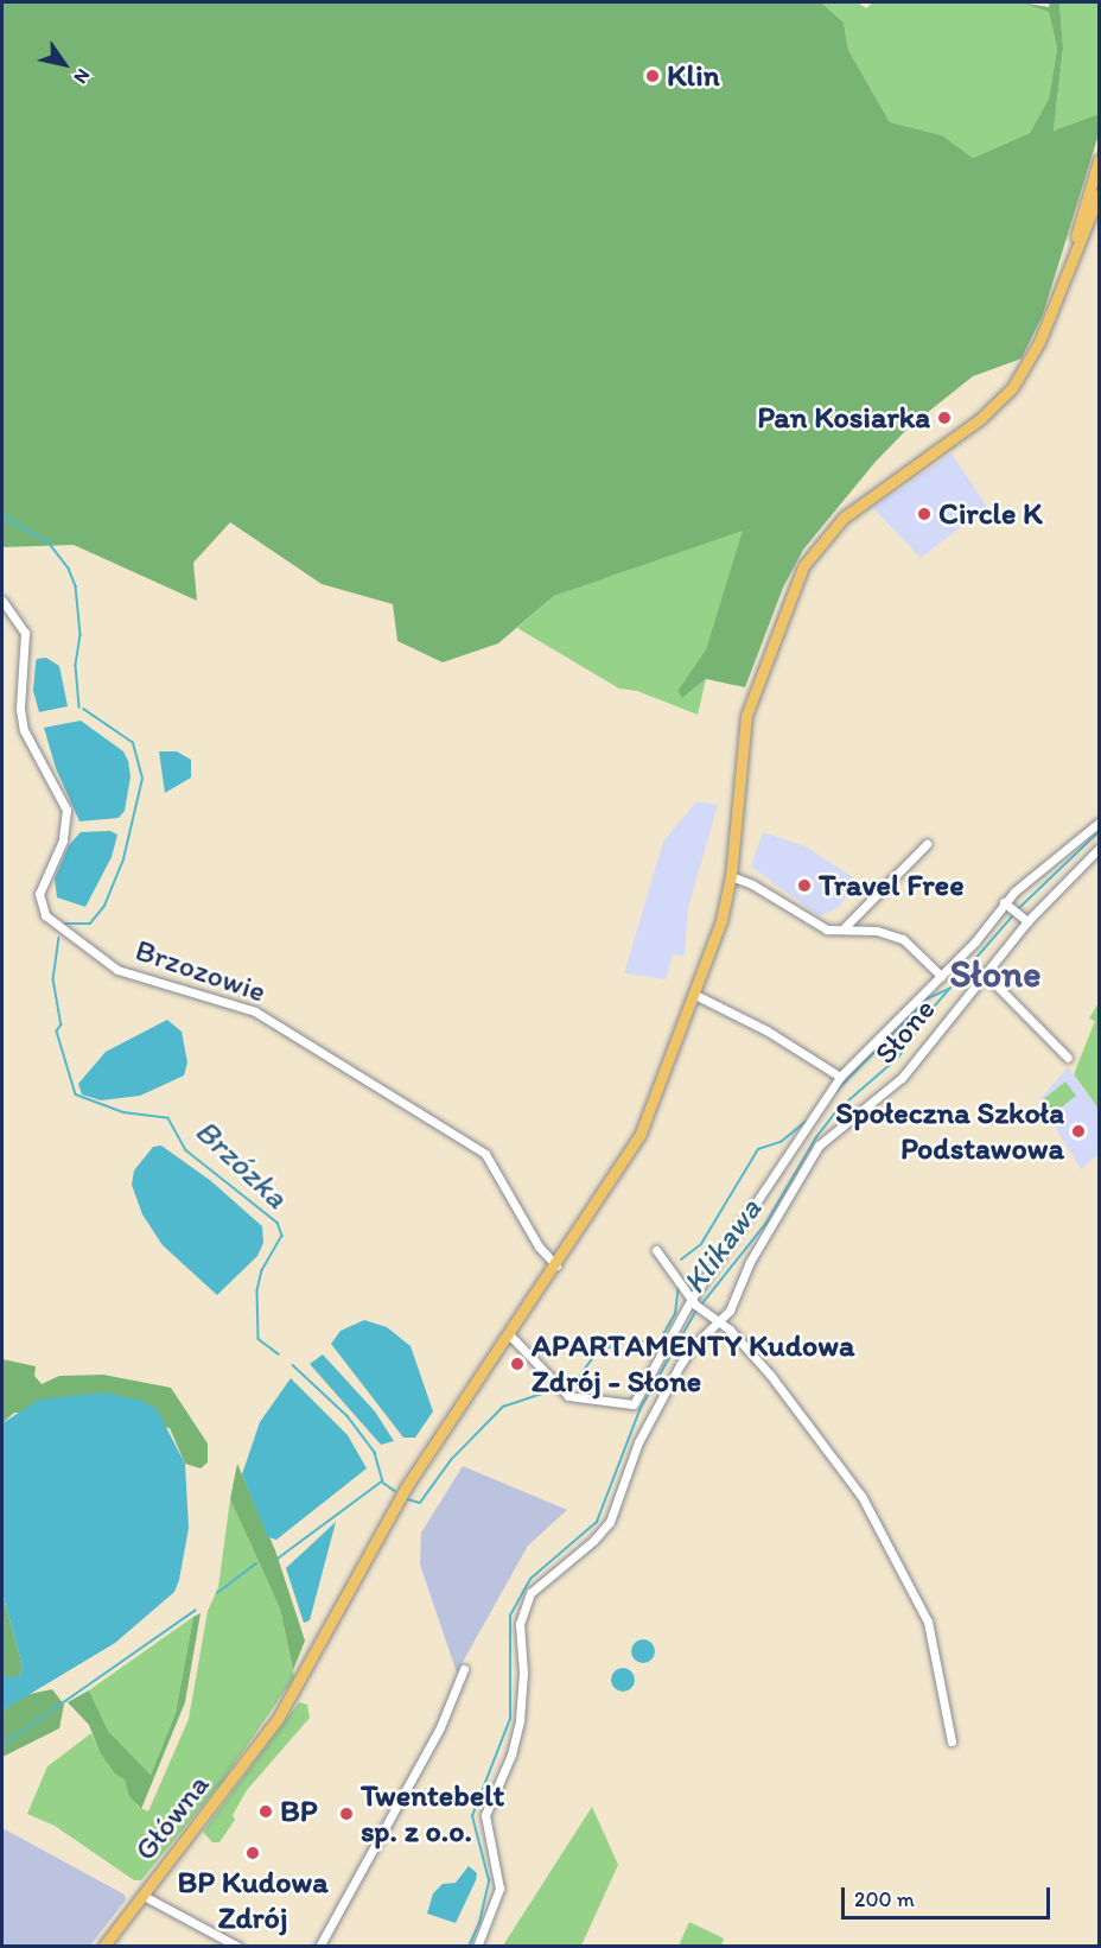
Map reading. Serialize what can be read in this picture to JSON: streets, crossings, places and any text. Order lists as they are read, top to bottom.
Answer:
{
  "streets": {
    "highway": ["Główna"],
    "street": ["Brzozowie", "Słone"]
  },
  "crossings": [
    ["Brzozowie", "Główna"],
    ["Słone", "Główna"]
  ],
  "districts": ["Słone"],
  "water": ["Brzózka", "Klikawa"],
  "places": [
    "Klin",
    "Pan Kosiarka",
    "Circle K",
    "Travel Free",
    "Społeczna Szkoła Podstawowa",
    "APARTAMENTY Kudowa Zdrój - Słone",
    "BP",
    "Twentebelt sp. z o.o.",
    "BP Kudowa Zdrój"
  ],
  "scale_bar": "200 m",
  "north": "bottom right"
}
